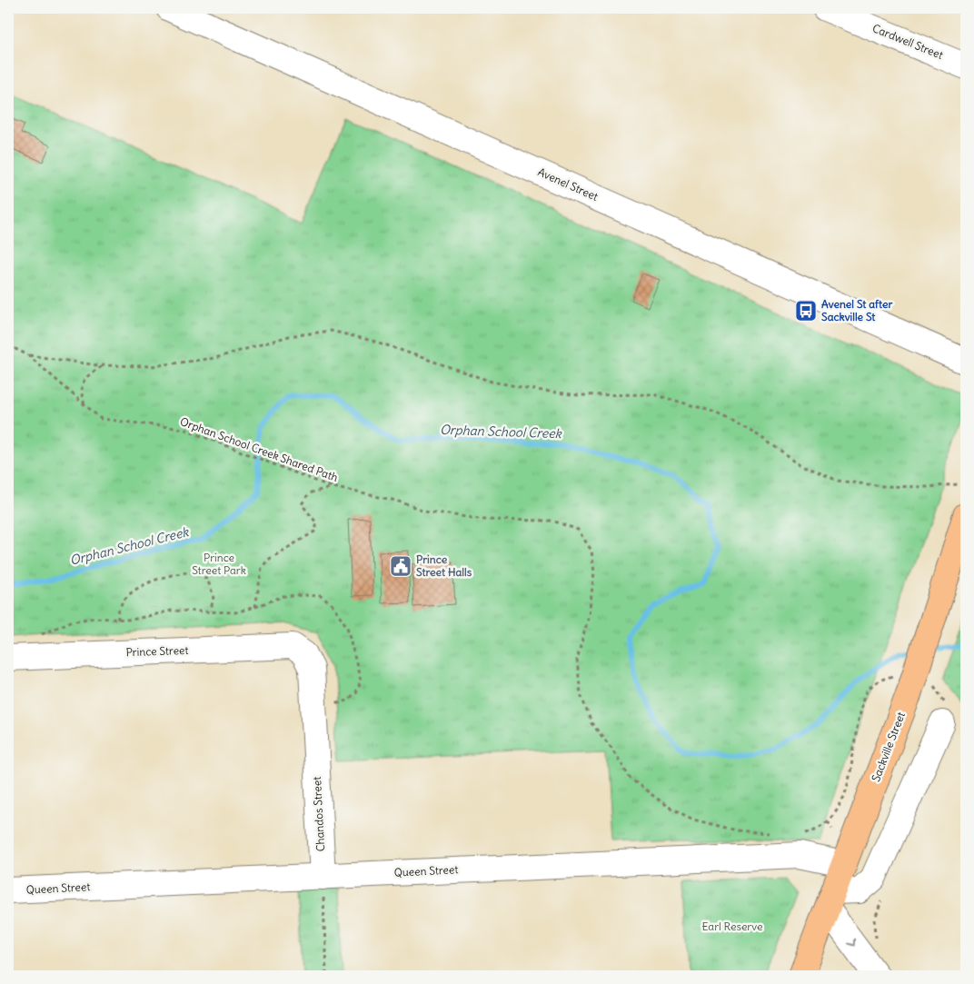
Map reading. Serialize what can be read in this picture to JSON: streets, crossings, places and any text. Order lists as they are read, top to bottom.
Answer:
{
  "streets": {
    "main road": ["Sackville Street"],
    "street": [
      "Cardwell Street",
      "Avenel Street",
      "Prince Street",
      "Chandos Street",
      "Queen Street"
    ],
    "path": ["Orphan School Creek Shared Path"]
  },
  "crossings": [
    ["Prince Street", "Chandos Street"],
    ["Sackville Street", "Queen Street"],
    ["Chandos Street", "Queen Street"]
  ],
  "water": ["Orphan School Creek"],
  "parks": ["Prince Street Park", "Earl Reserve"],
  "places": {
    "bus stop": ["Avenel St after Sackville St"],
    "public building": ["Prince Street Halls"]
  }
}
